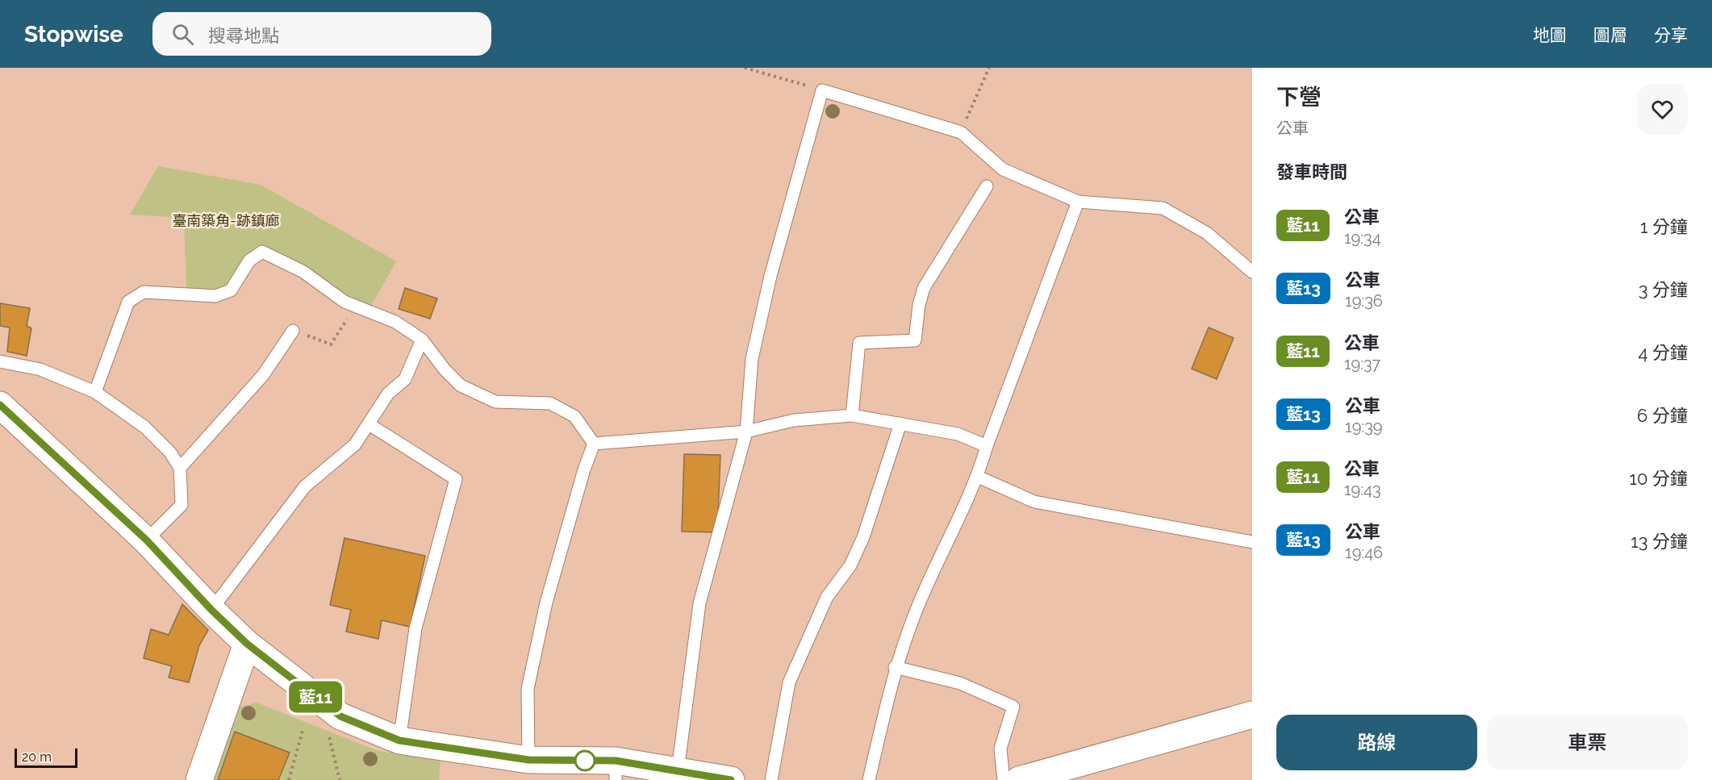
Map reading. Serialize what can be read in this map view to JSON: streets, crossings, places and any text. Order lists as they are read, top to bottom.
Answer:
{
  "parks": ["臺南築角-跡鎮廊"],
  "lines": ["bus line 藍11"],
  "scale_bar": "20 m",
  "page": {
    "header": "Stopwise",
    "search": "搜尋地點",
    "nav": ["地圖", "圖層", "分享"],
    "on_map": "藍11",
    "heading": [
      ["下營", "公車"],
      "發車時間"
    ],
    "list": [
      {
        "mark": "藍11",
        "name": "公車",
        "note": "19:34",
        "value": "1 分鐘"
      },
      {
        "mark": "藍13",
        "name": "公車",
        "note": "19:36",
        "value": "3 分鐘"
      },
      {
        "mark": "藍11",
        "name": "公車",
        "note": "19:37",
        "value": "4 分鐘"
      },
      {
        "mark": "藍13",
        "name": "公車",
        "note": "19:39",
        "value": "6 分鐘"
      },
      {
        "mark": "藍11",
        "name": "公車",
        "note": "19:43",
        "value": "10 分鐘"
      },
      {
        "mark": "藍13",
        "name": "公車",
        "note": "19:46",
        "value": "13 分鐘"
      }
    ],
    "buttons": ["路線", "車票"],
    "scale": "20 m"
  }
}
